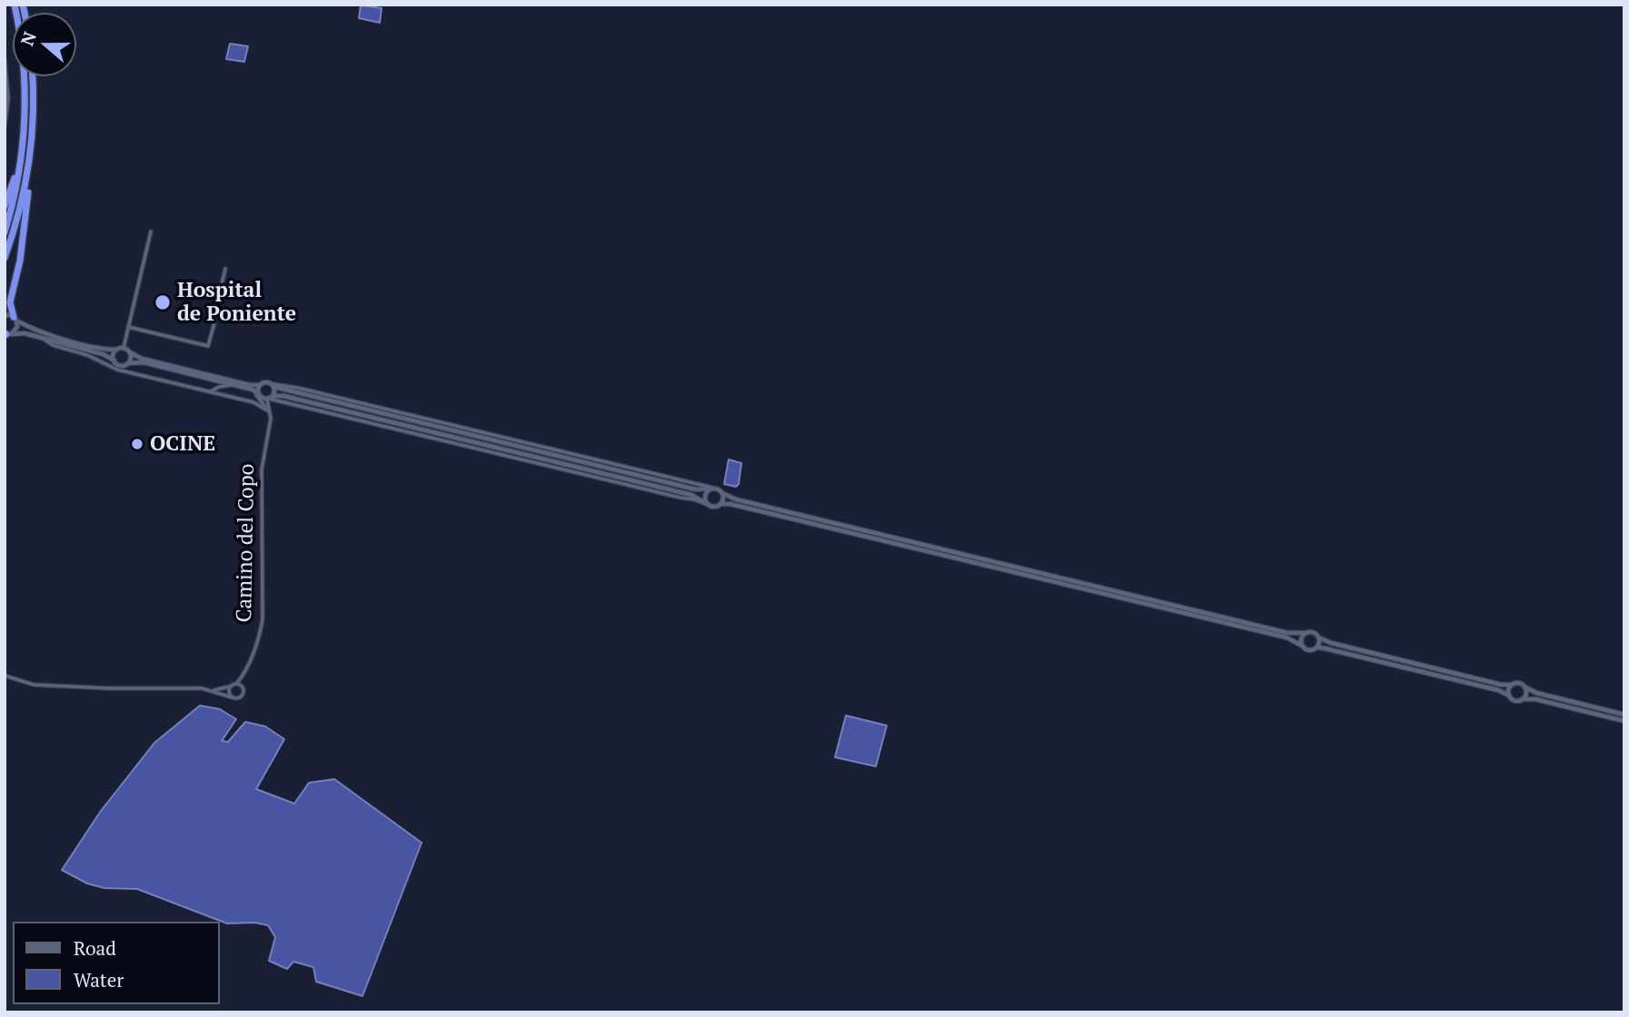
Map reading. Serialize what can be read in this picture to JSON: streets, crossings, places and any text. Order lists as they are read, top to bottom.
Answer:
{
  "streets": {
    "street": ["Camino del Copo"]
  },
  "places": ["Hospital de Poniente", "OCINE"],
  "legend": ["Road", "Water"],
  "north": "left"
}
